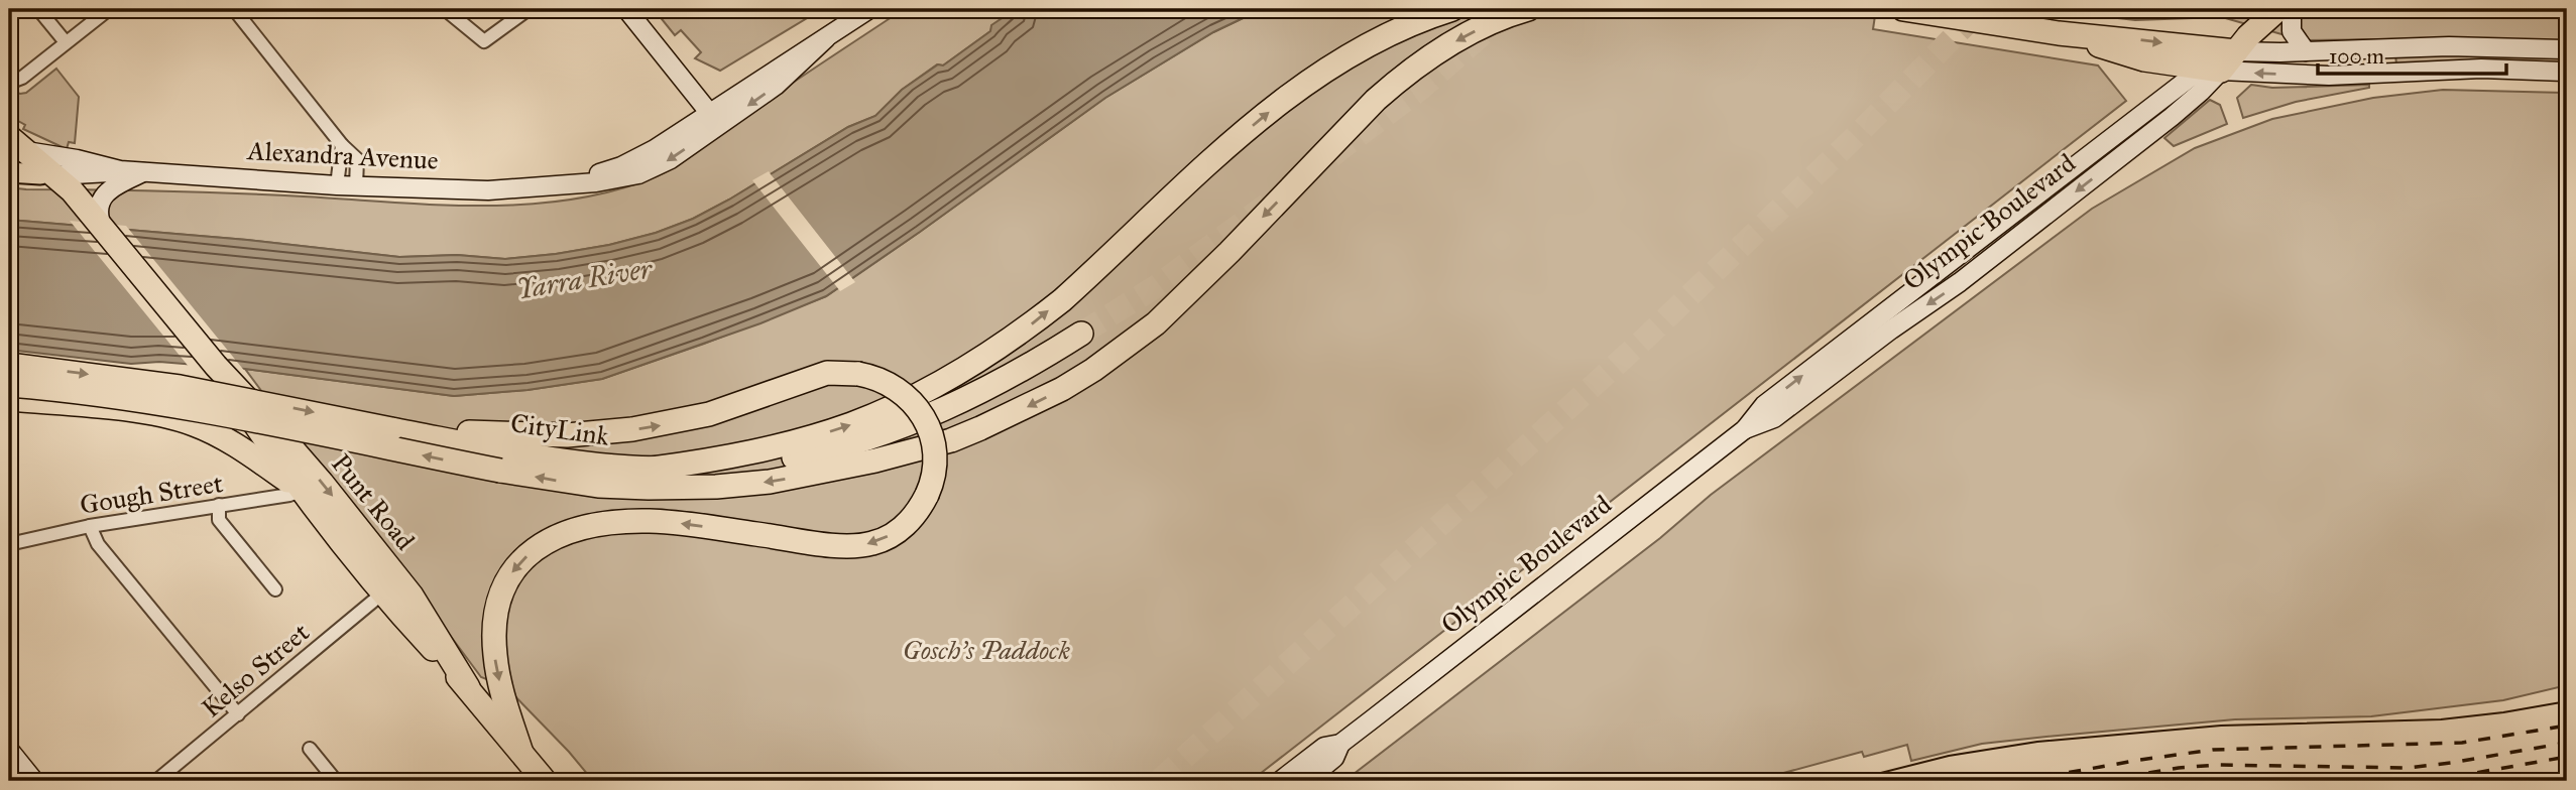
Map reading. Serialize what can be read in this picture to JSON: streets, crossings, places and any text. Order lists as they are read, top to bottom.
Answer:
{
  "streets": {
    "highway": ["Olympic Boulevard", "CityLink", "Punt Road"],
    "main road": ["Alexandra Avenue"],
    "street": ["Gough Street", "Kelso Street"]
  },
  "crossings": [
    ["Alexandra Avenue", "Punt Road"],
    ["Gough Street", "Punt Road"],
    ["Punt Road", "Kelso Street"]
  ],
  "water": ["Yarra River"],
  "parks": ["Gosch's Paddock"],
  "scale_bar": "100 m"
}
